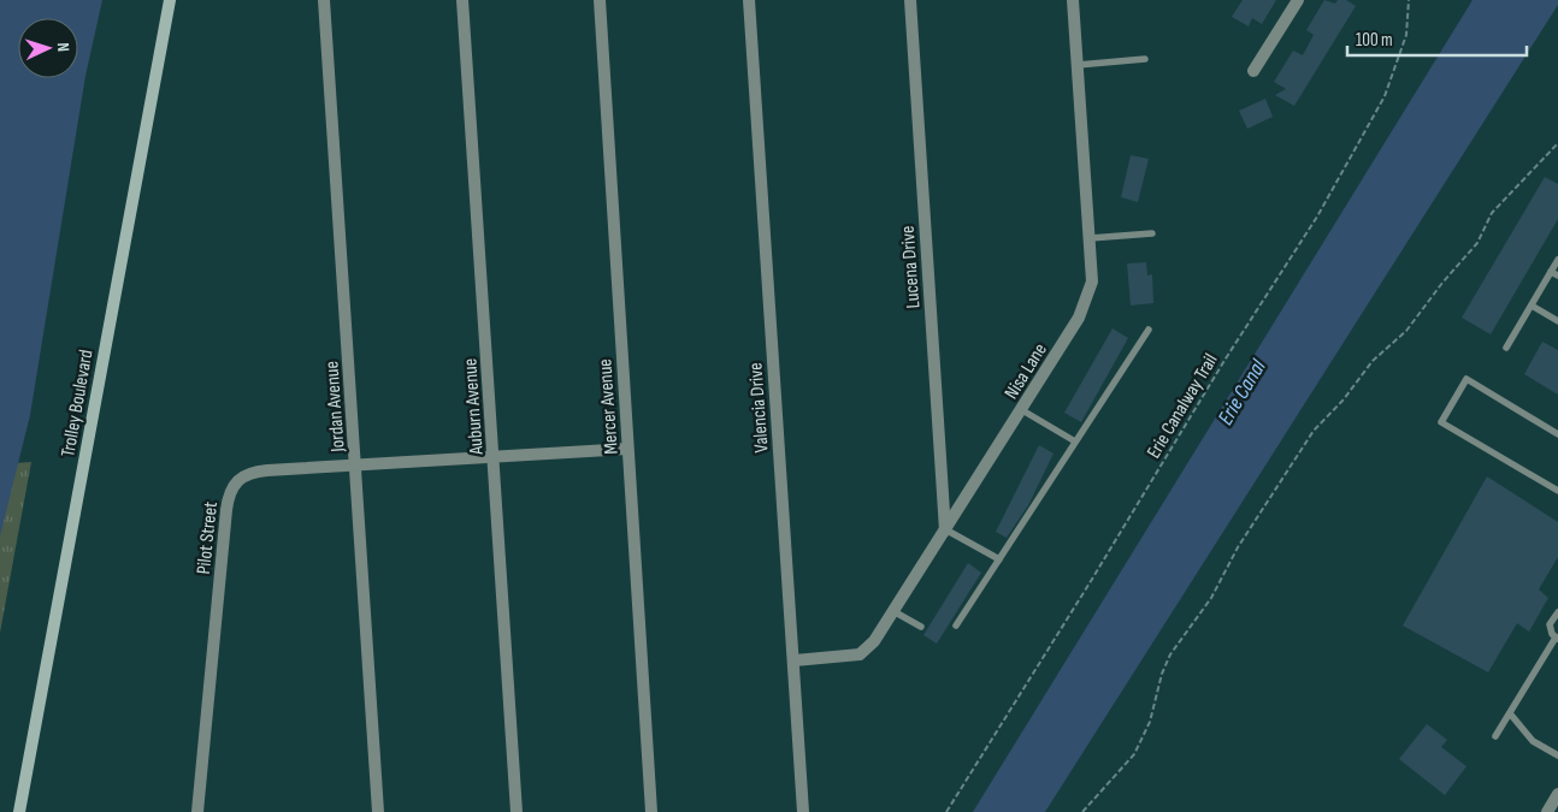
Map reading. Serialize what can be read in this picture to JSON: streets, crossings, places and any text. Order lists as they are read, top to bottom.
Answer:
{
  "streets": {
    "street": [
      "Lucena Drive",
      "Nisa Lane",
      "Trolley Boulevard",
      "Jordan Avenue",
      "Auburn Avenue",
      "Mercer Avenue",
      "Valencia Drive",
      "Pilot Street"
    ],
    "path": ["Erie Canalway Trail"]
  },
  "crossings": [
    ["Lucena Drive", "Nisa Lane"],
    ["Nisa Lane", "Valencia Drive"],
    ["Jordan Avenue", "Pilot Street"],
    ["Auburn Avenue", "Pilot Street"],
    ["Mercer Avenue", "Pilot Street"]
  ],
  "water": ["Erie Canal"],
  "scale_bar": "100 m",
  "north": "right"
}
